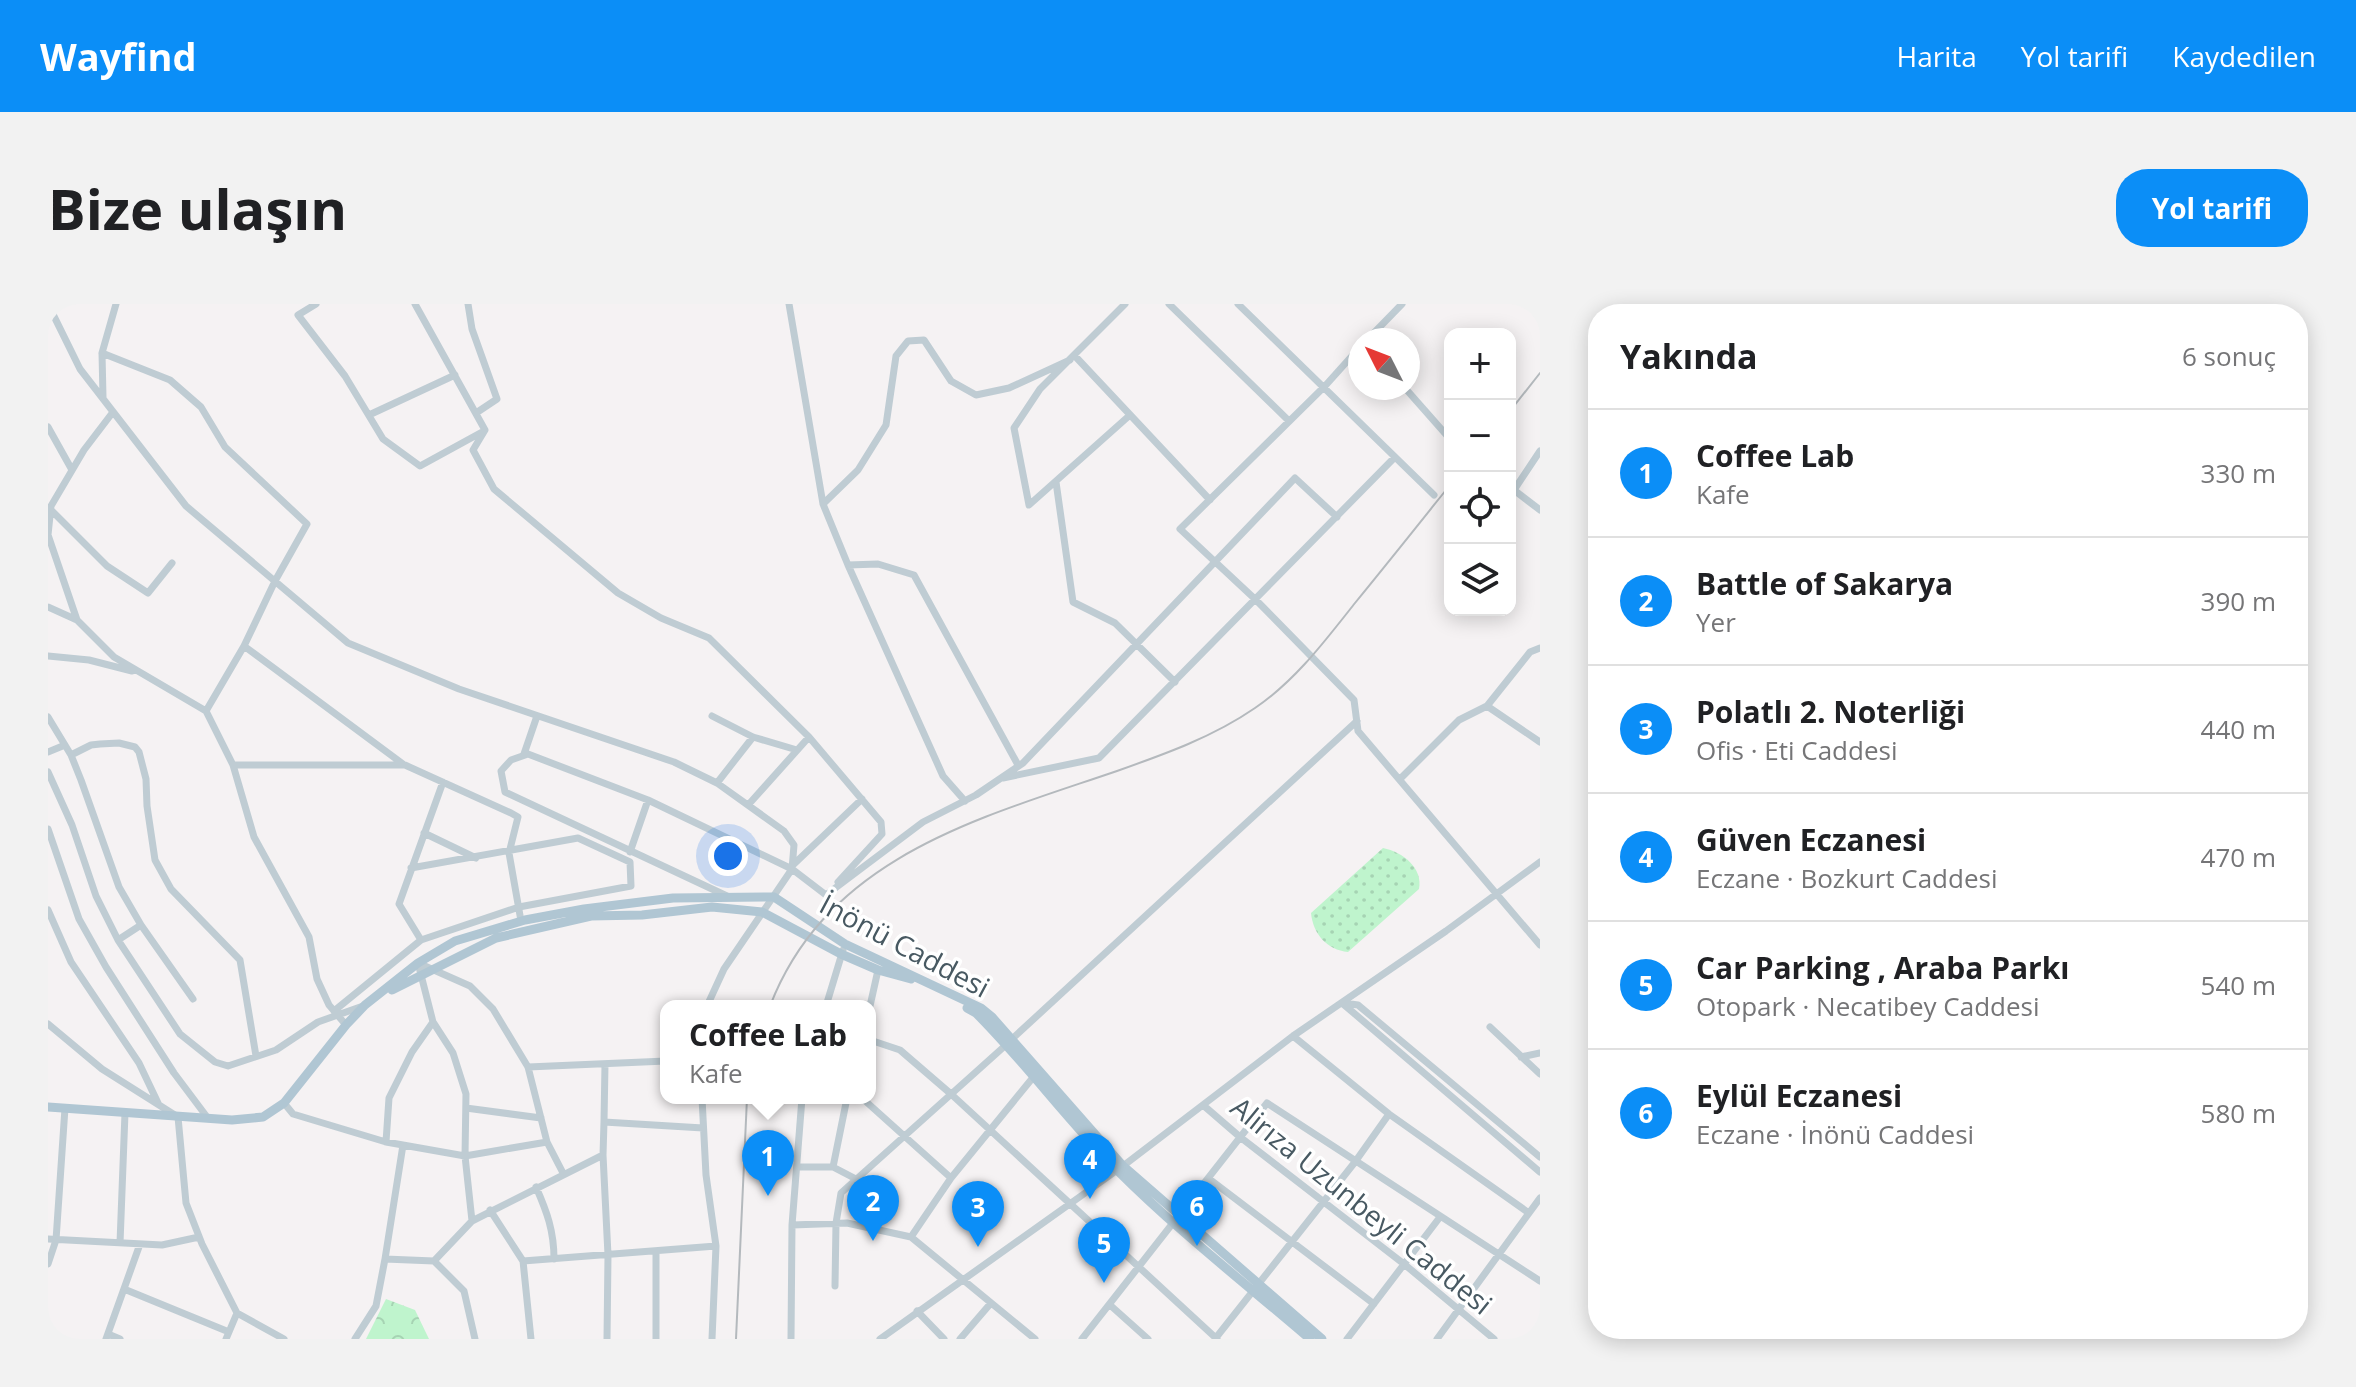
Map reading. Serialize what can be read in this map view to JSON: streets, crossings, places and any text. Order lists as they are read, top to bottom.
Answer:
{
  "streets": {
    "main road": ["İnönü Caddesi"],
    "street": ["Alirıza Uzunbeyli Caddesi"]
  },
  "north": "top left",
  "page": {
    "header": "Wayfind",
    "nav": ["Harita", "Yol tarifi", "Kaydedilen"],
    "buttons": "Yol tarifi",
    "title": "Bize ulaşın",
    "heading": ["Yakında", "6 sonuç"],
    "map_buttons": ["+", "−"],
    "list": [
      {
        "mark": "1",
        "name": "Coffee Lab",
        "note": "Kafe",
        "value": "330 m"
      },
      {
        "mark": "2",
        "name": "Battle of Sakarya",
        "note": "Yer",
        "value": "390 m"
      },
      {
        "mark": "3",
        "name": "Polatlı 2. Noterliği",
        "note": "Ofis · Eti Caddesi",
        "value": "440 m"
      },
      {
        "mark": "4",
        "name": "Güven Eczanesi",
        "note": "Eczane · Bozkurt Caddesi",
        "value": "470 m"
      },
      {
        "mark": "5",
        "name": "Car Parking , Araba Parkı",
        "note": "Otopark · Necatibey Caddesi",
        "value": "540 m"
      },
      {
        "mark": "6",
        "name": "Eylül Eczanesi",
        "note": "Eczane · İnönü Caddesi",
        "value": "580 m"
      }
    ],
    "popup": ["Coffee Lab", "Kafe"],
    "pins": [
      "1",
      "4",
      "2",
      "6",
      "3",
      "5"
    ]
  }
}
